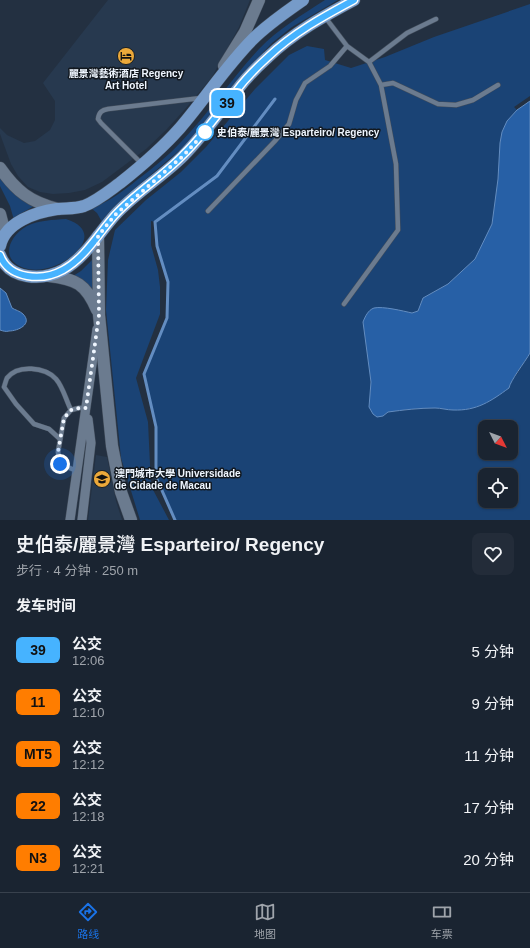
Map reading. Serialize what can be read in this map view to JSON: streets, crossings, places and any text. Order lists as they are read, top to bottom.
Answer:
{
  "places": {
    "hotel": ["麗景灣藝術酒店 Regency Art Hotel"],
    "other": ["史伯泰/麗景灣 Esparteiro/ Regency"],
    "school or university": ["澳門城市大學 Universidade de Cidade de Macau"]
  },
  "lines": ["bus line 39"],
  "north": "bottom right",
  "page": {
    "on_map": "39",
    "heading": [
      ["史伯泰/麗景灣 Esparteiro/ Regency", "步行 · 4 分钟 · 250 m"],
      "发车时间"
    ],
    "list": [
      {
        "mark": "39",
        "name": "公交",
        "note": "12:06",
        "value": "5 分钟"
      },
      {
        "mark": "11",
        "name": "公交",
        "note": "12:10",
        "value": "9 分钟"
      },
      {
        "mark": "MT5",
        "name": "公交",
        "note": "12:12",
        "value": "11 分钟"
      },
      {
        "mark": "22",
        "name": "公交",
        "note": "12:18",
        "value": "17 分钟"
      },
      {
        "mark": "N3",
        "name": "公交",
        "note": "12:21",
        "value": "20 分钟"
      }
    ],
    "tabs": ["路线", "地图", "车票"]
  }
}
